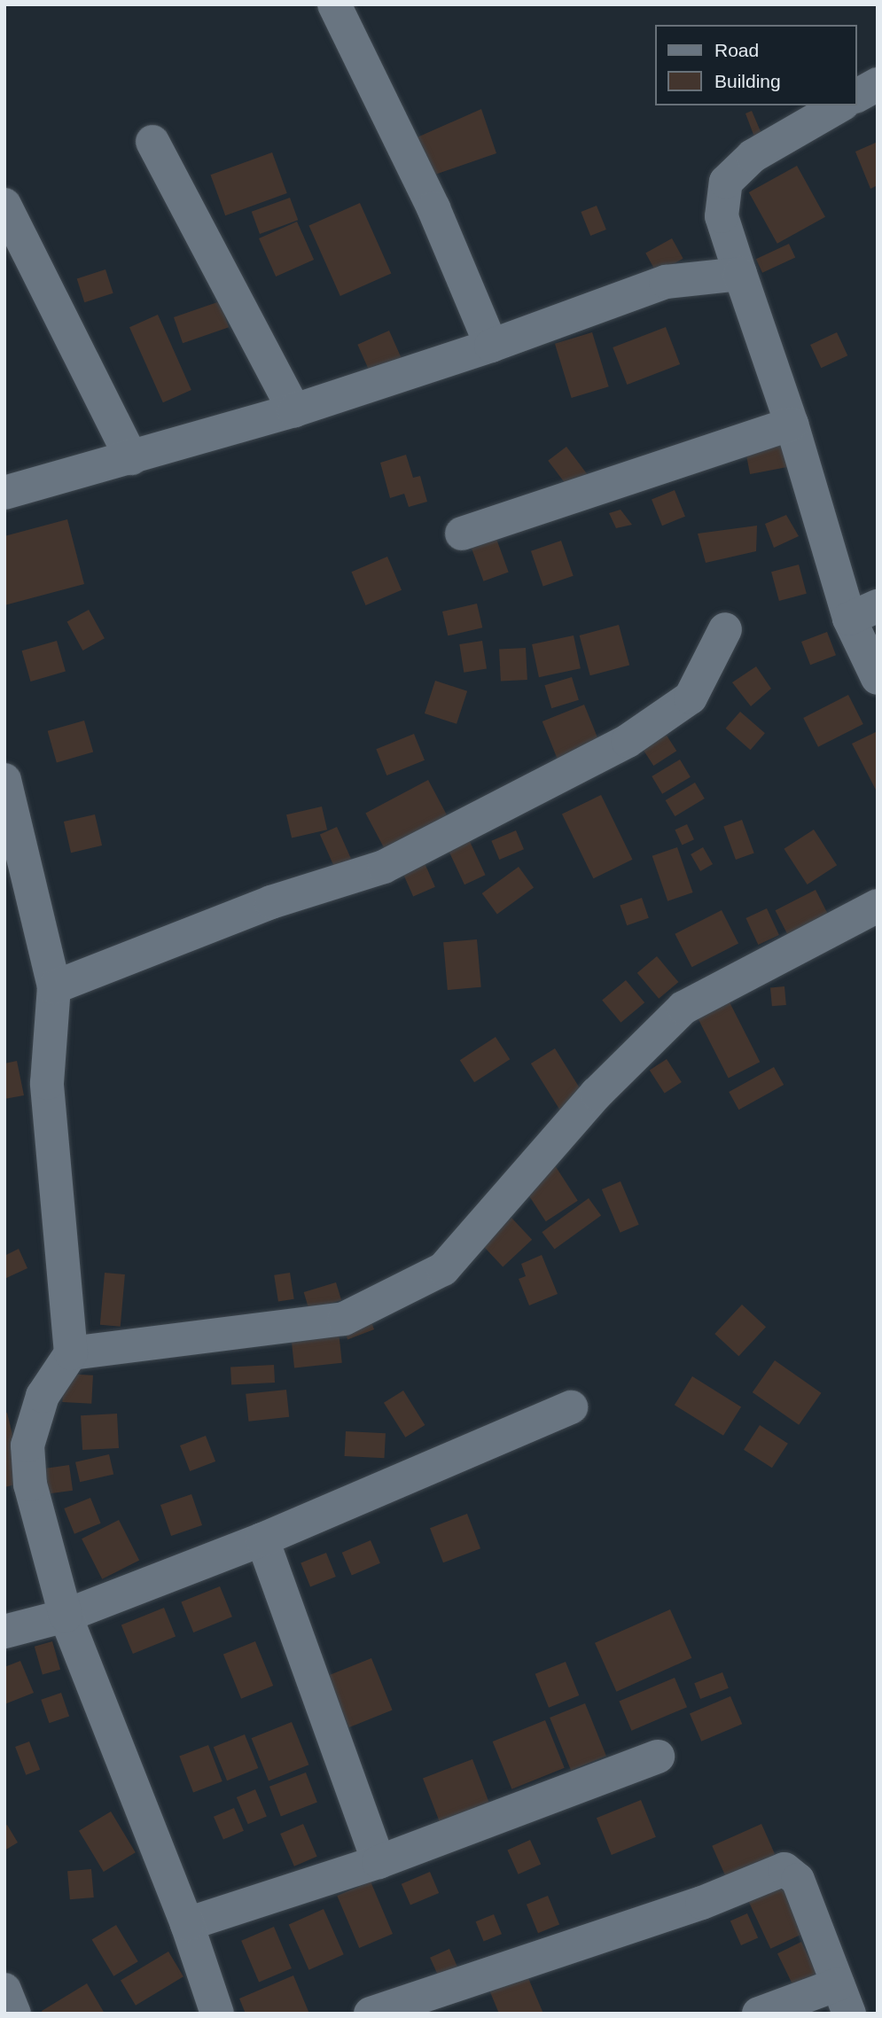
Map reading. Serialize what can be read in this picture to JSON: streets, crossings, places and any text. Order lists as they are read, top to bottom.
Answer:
{
  "legend": ["Road", "Building"]
}
